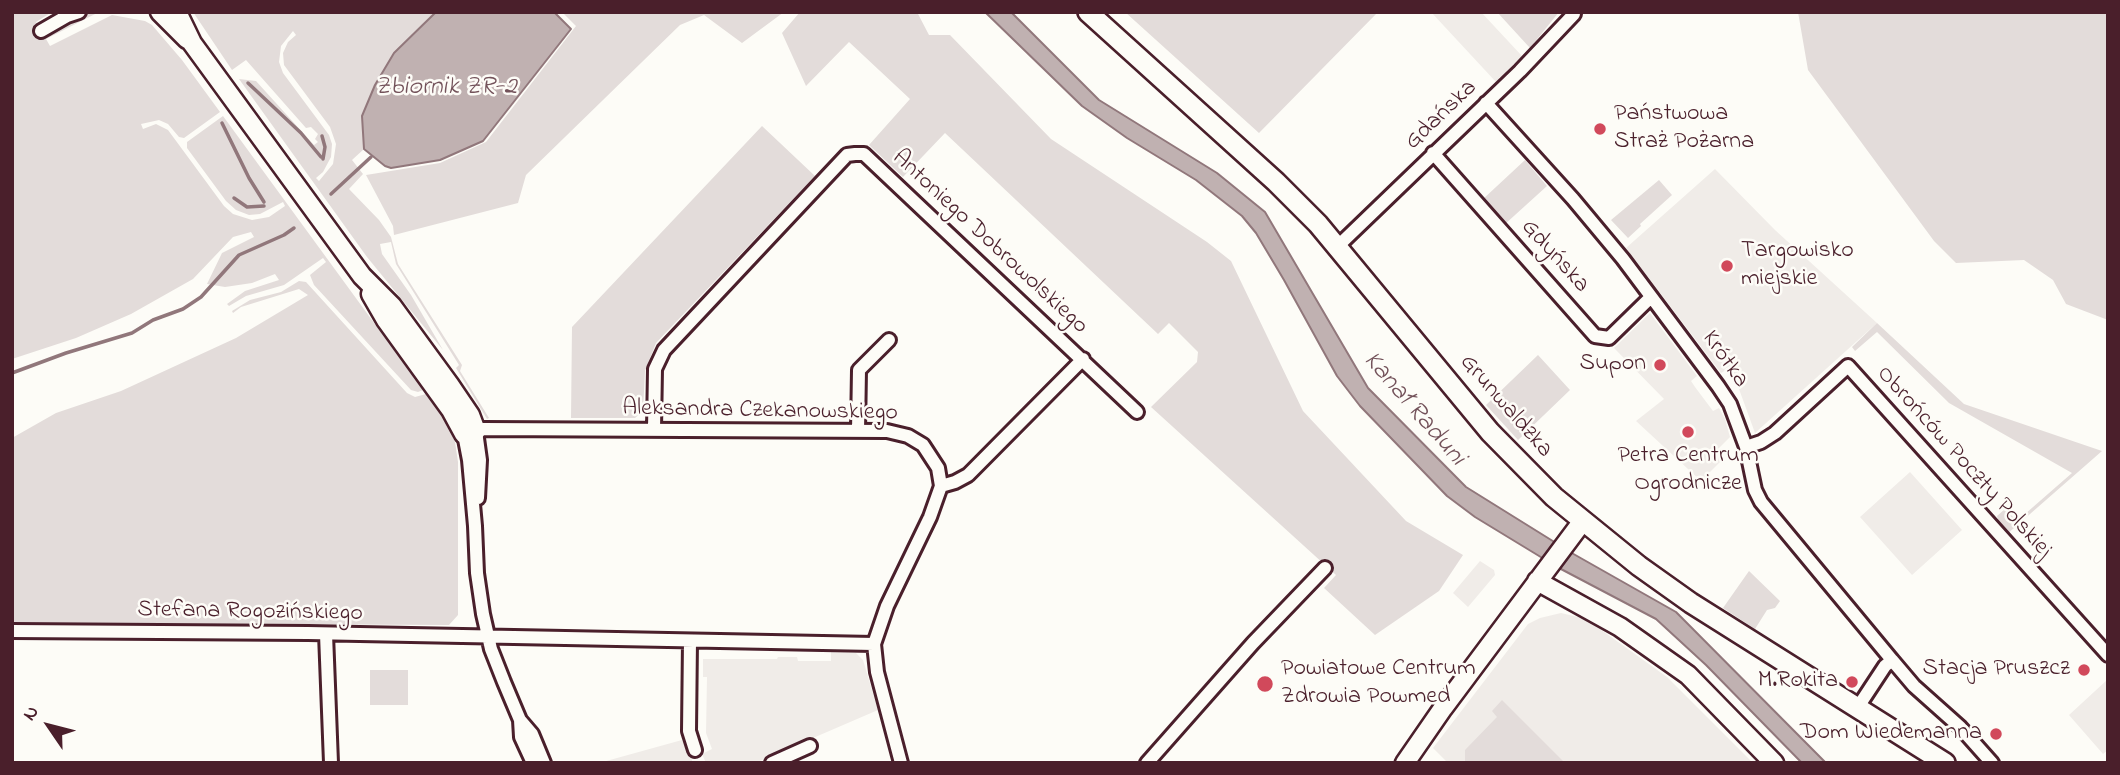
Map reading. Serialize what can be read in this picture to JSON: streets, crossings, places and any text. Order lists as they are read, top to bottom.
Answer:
{
  "streets": {
    "main road": ["Grunwaldzka"],
    "street": [
      "Gdańska",
      "Antoniego Dobrowolskiego",
      "Gdyńska",
      "Krótka",
      "Aleksandra Czekanowskiego",
      "Obrońców Poczty Polskiej",
      "Stefana Rogozińskiego"
    ]
  },
  "crossings": [
    ["Gdańska", "Gdyńska"],
    ["Gdańska", "Krótka"],
    ["Gdańska", "Grunwaldzka"],
    ["Antoniego Dobrowolskiego", "Aleksandra Czekanowskiego"],
    ["Gdyńska", "Krótka"],
    ["Krótka", "Obrońców Poczty Polskiej"]
  ],
  "water": ["Zbiornik ZR-2", "Kanał Raduni"],
  "places": [
    "Państwowa Straż Pożarna",
    "Targowisko miejskie",
    "Supon",
    "Petra Centrum Ogrodnicze",
    "Stacja Pruszcz",
    "M.Rokita",
    "Powiatowe Centrum Zdrowia Powmed",
    "Dom Wiedemanna"
  ],
  "north": "top left"
}
